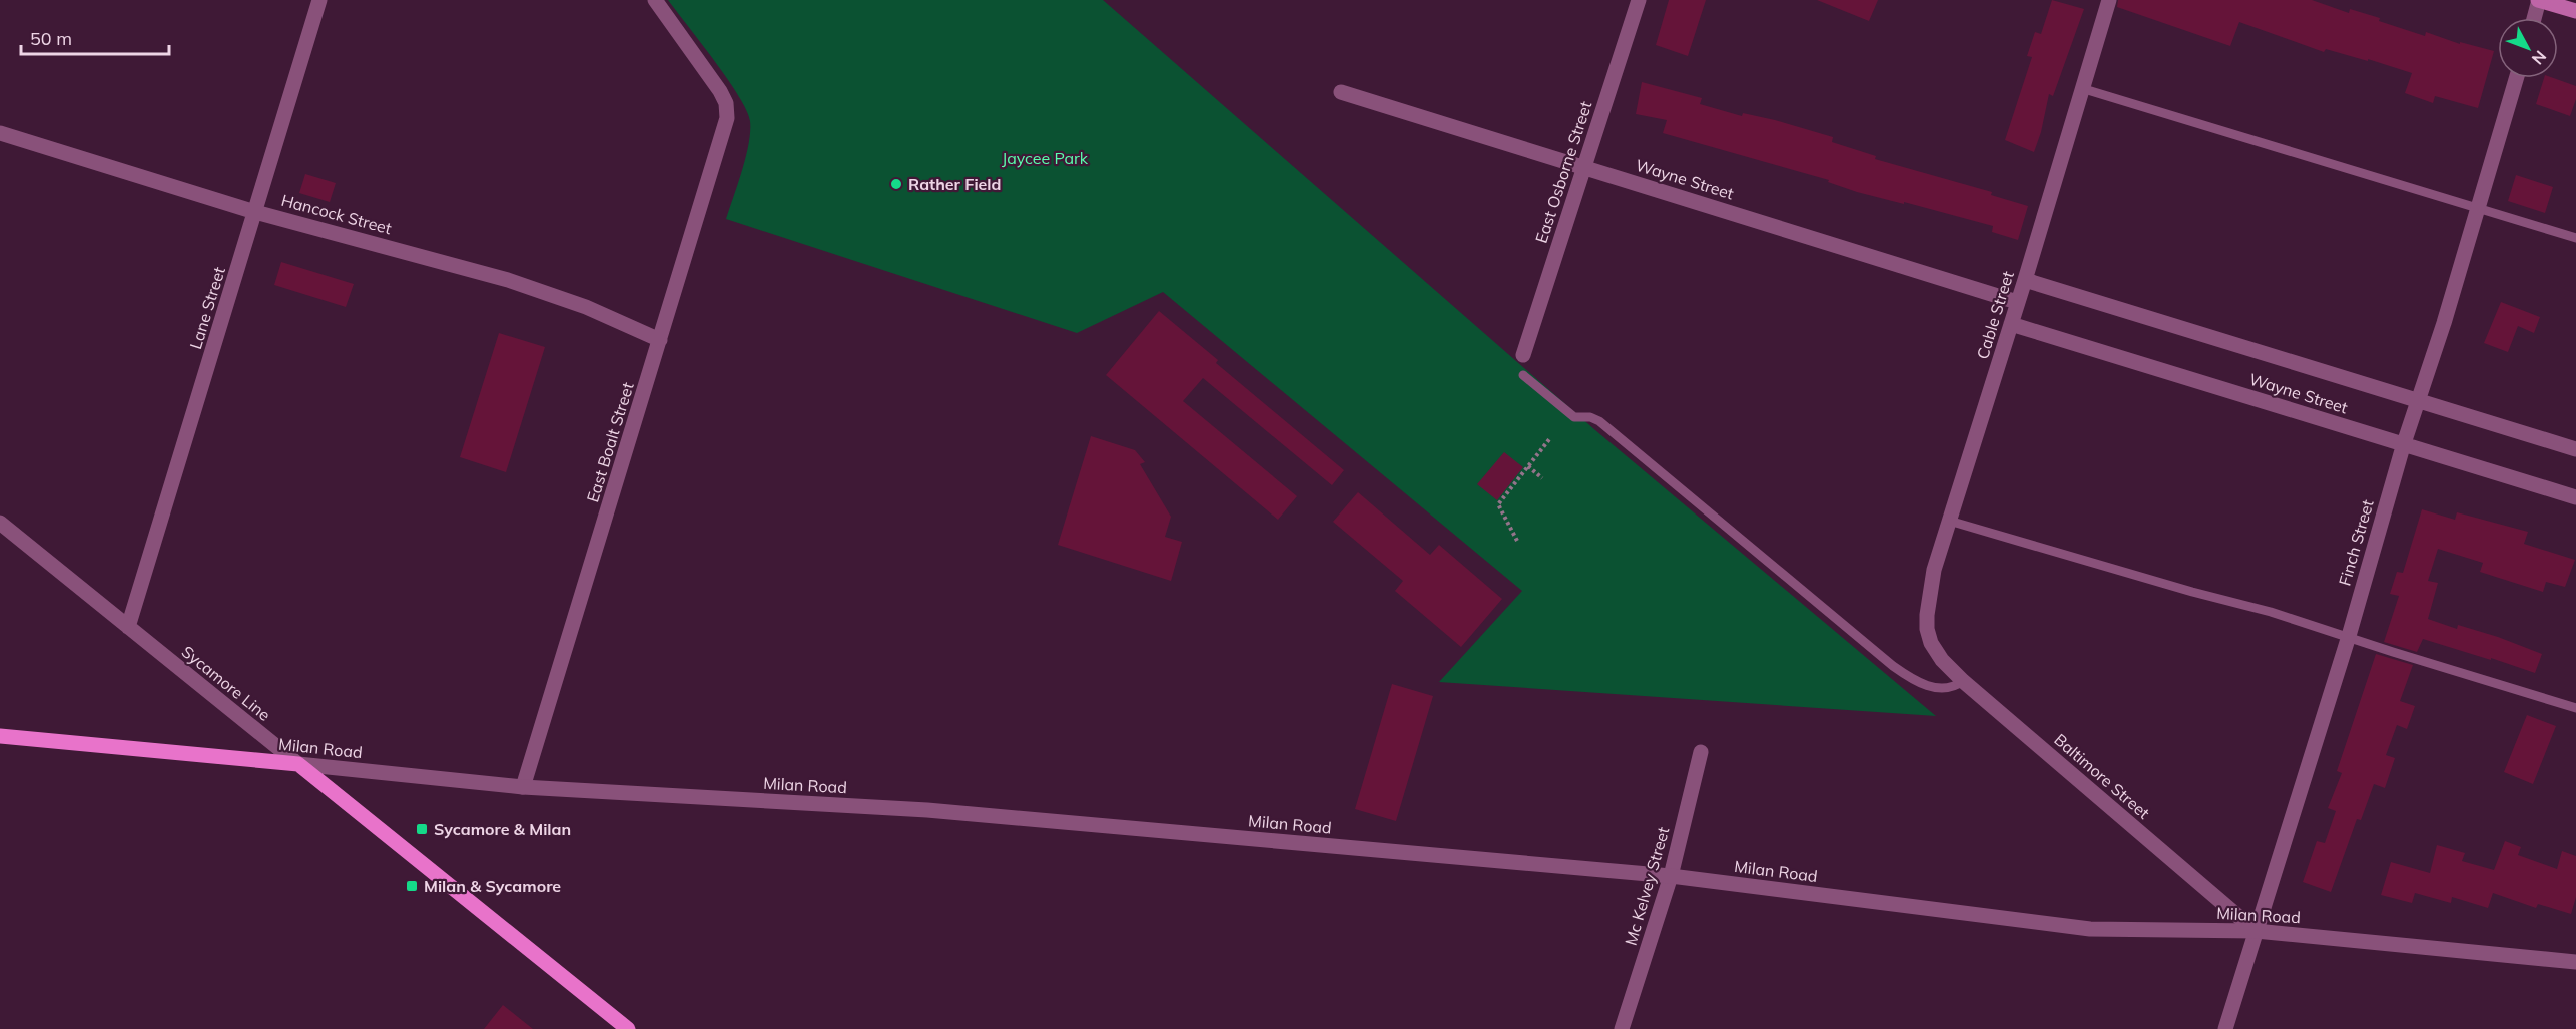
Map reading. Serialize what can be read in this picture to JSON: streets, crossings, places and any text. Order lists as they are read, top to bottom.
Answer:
{
  "streets": {
    "main road": ["Sycamore Line", "Milan Road"],
    "street": [
      "East Osborne Street",
      "Wayne Street",
      "Hancock Street",
      "Lane Street",
      "Cable Street",
      "East Boalt Street",
      "Finch Street",
      "Baltimore Street",
      "Mc Kelvey Street"
    ]
  },
  "crossings": [
    ["East Osborne Street", "Wayne Street"],
    ["Wayne Street", "Cable Street"],
    ["Wayne Street", "Finch Street"],
    ["Hancock Street", "Lane Street"],
    ["Hancock Street", "East Boalt Street"],
    ["Lane Street", "Sycamore Line"],
    ["Cable Street", "Baltimore Street"],
    ["East Boalt Street", "Milan Road"],
    ["Finch Street", "Milan Road"],
    ["Finch Street", "Baltimore Street"],
    ["Sycamore Line", "Milan Road"],
    ["Milan Road", "Baltimore Street"],
    ["Milan Road", "Mc Kelvey Street"]
  ],
  "parks": ["Jaycee Park"],
  "places": {
    "other": ["Rather Field"],
    "transit": ["Sycamore & Milan", "Milan & Sycamore"]
  },
  "scale_bar": "50 m",
  "north": "bottom right"
}
